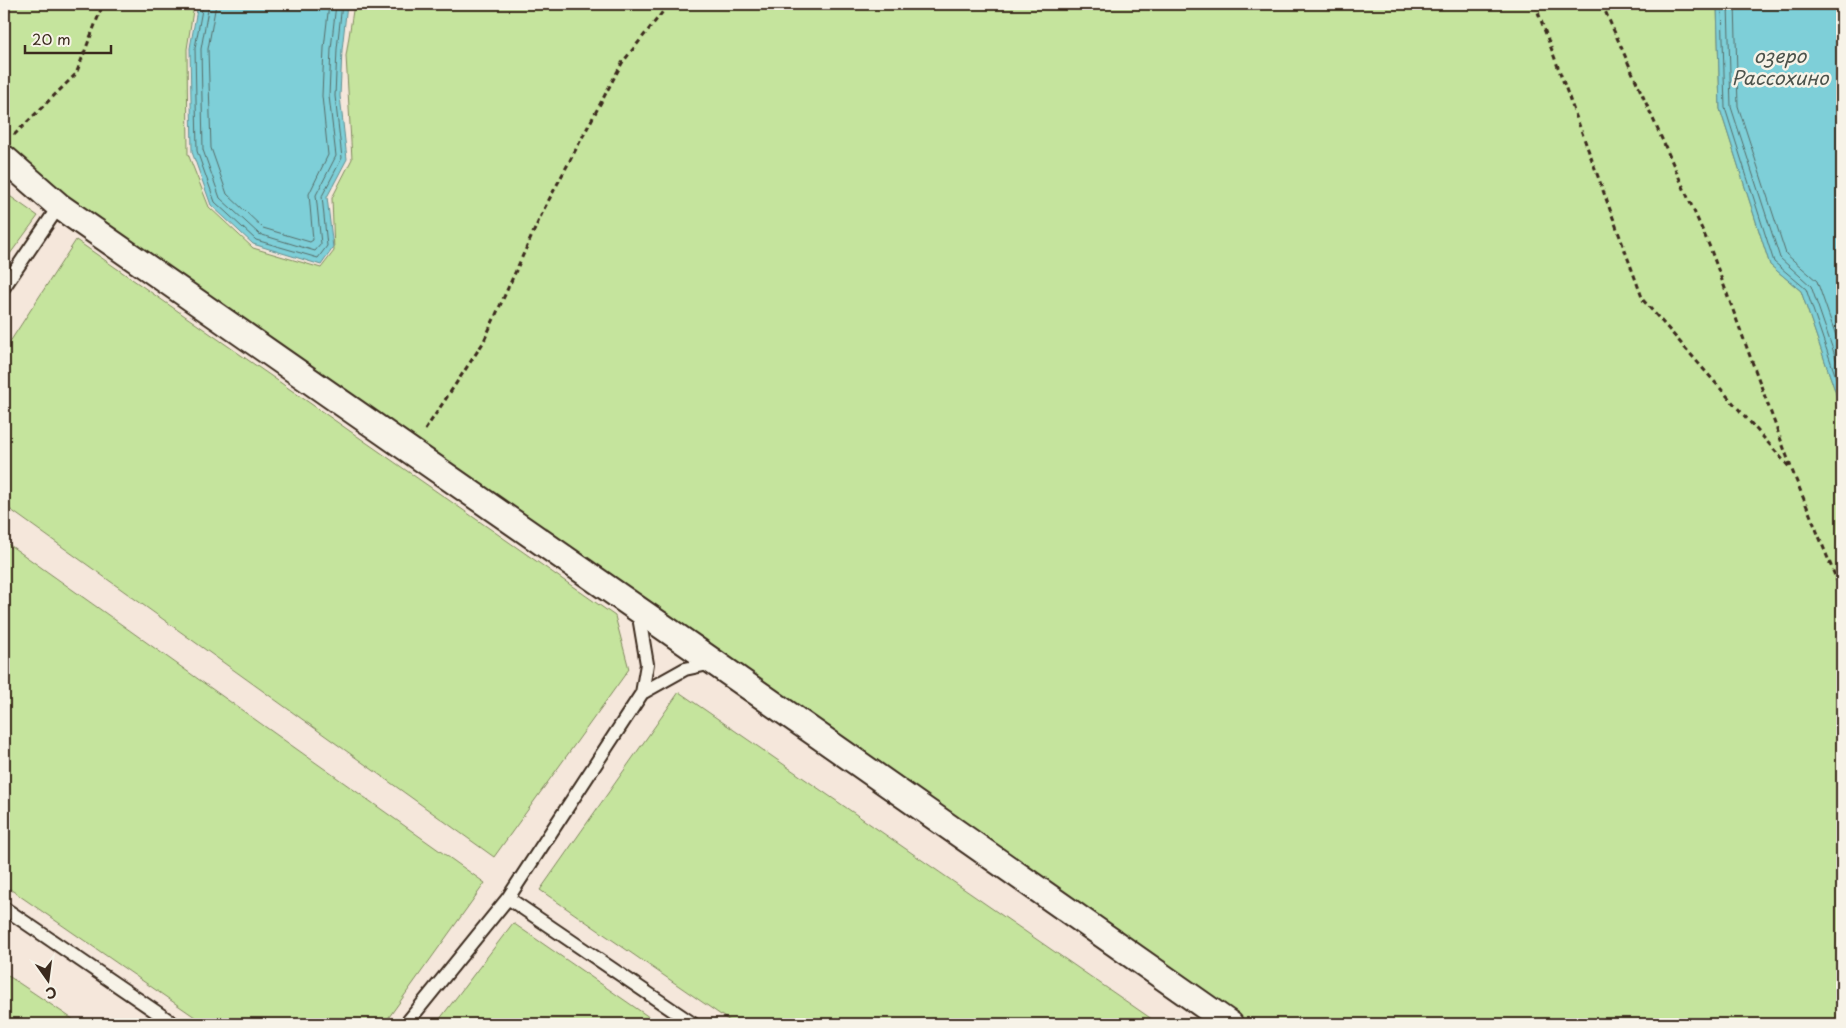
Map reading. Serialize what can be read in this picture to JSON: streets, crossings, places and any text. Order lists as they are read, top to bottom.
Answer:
{
  "water": ["озеро Рассохино"],
  "scale_bar": "20 m",
  "north": "bottom"
}
